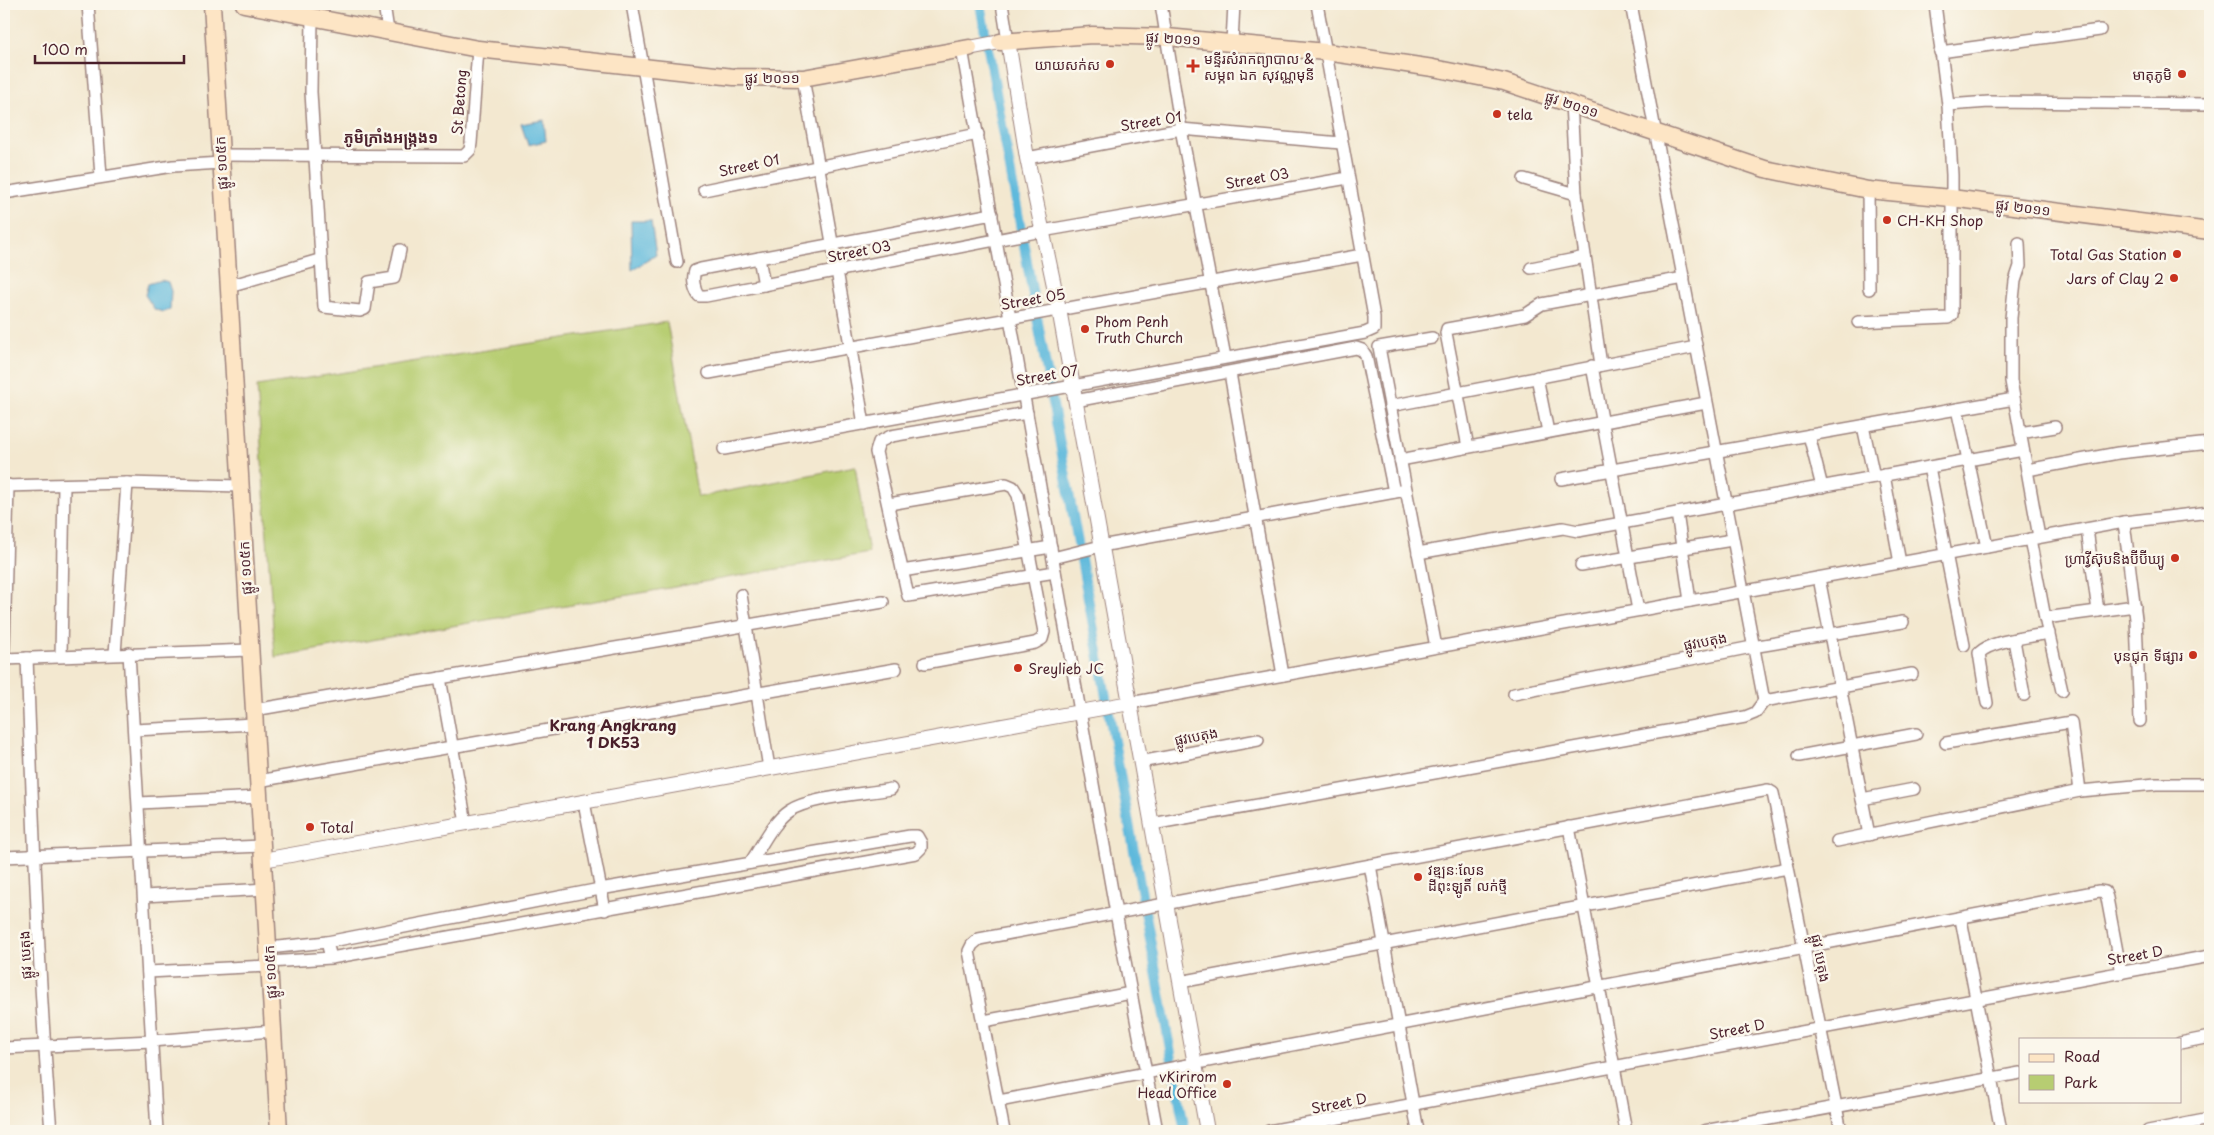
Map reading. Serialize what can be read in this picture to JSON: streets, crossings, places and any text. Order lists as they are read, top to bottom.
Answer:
{
  "streets": {
    "main road": ["ផ្លូវ ២០១១", "ផ្លូវ ១០៥ក"],
    "street": [
      "St Betong",
      "Street 01",
      "Street 03",
      "Street 05",
      "Street 07",
      "ផ្លូវបេតុង",
      "ផ្លូវ បេតុង",
      "Street D"
    ]
  },
  "crossings": [
    ["ផ្លូវ ២០១១", "St Betong"],
    ["St Betong", "ផ្លូវ ១០៥ក"],
    ["Street 05", "Street 07"],
    ["ផ្លូវ បេតុង", "Street D"]
  ],
  "districts": ["ភូមិក្រាំងអង្រ្កង១", "Krang Angkrang 1 DK53"],
  "places": {
    "other": [
      "យាយសក់ស",
      "មាតុភូមិ",
      "tela",
      "CH-KH Shop",
      "Total Gas Station",
      "Jars of Clay 2",
      "Phom Penh Truth Church",
      "ហ្រាវ្វីស៊ុបនិងប៊ីប៊ីឃ្យូ",
      "បុនជុក ទីផ្សារ",
      "Sreylieb JC",
      "Total",
      "វឌ្ឍនៈលែន ដីពុះឡូតិ៍ លក់ថ្មី",
      "vKirirom Head Office"
    ],
    "health": ["មន្ទីរសំរាកព្យាបាល & សម្ភព ឯក សុវណ្ណមុនី"]
  },
  "legend": ["Road", "Park"],
  "scale_bar": "100 m"
}
